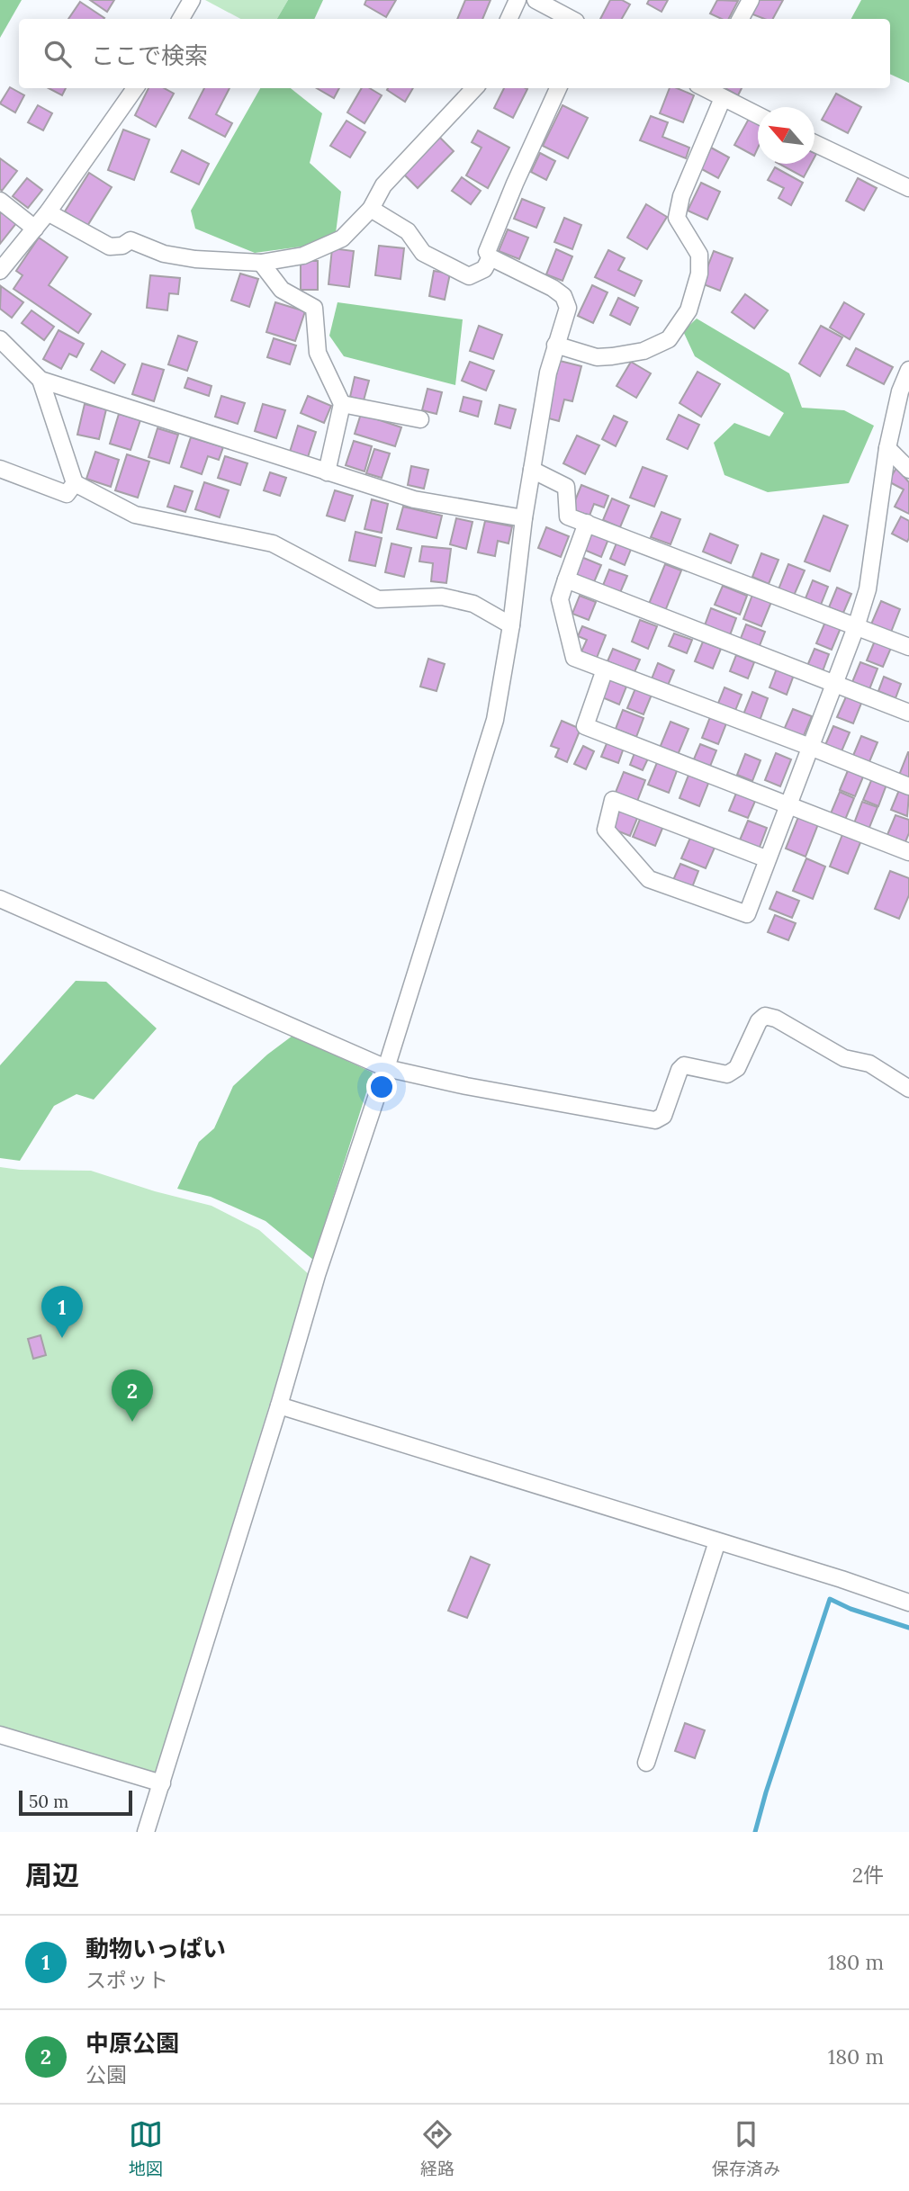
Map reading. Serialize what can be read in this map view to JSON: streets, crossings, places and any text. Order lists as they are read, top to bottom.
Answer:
{
  "scale_bar": "50 m",
  "north": "top left",
  "page": {
    "search": "ここで検索",
    "pins": ["1", "2"],
    "scale": "50 m",
    "heading": ["周辺", "2件"],
    "list": [
      {
        "mark": "1",
        "name": "動物いっぱい",
        "note": "スポット",
        "value": "180 m"
      },
      {
        "mark": "2",
        "name": "中原公園",
        "note": "公園",
        "value": "180 m"
      }
    ],
    "nav": ["地図", "経路", "保存済み"]
  }
}
